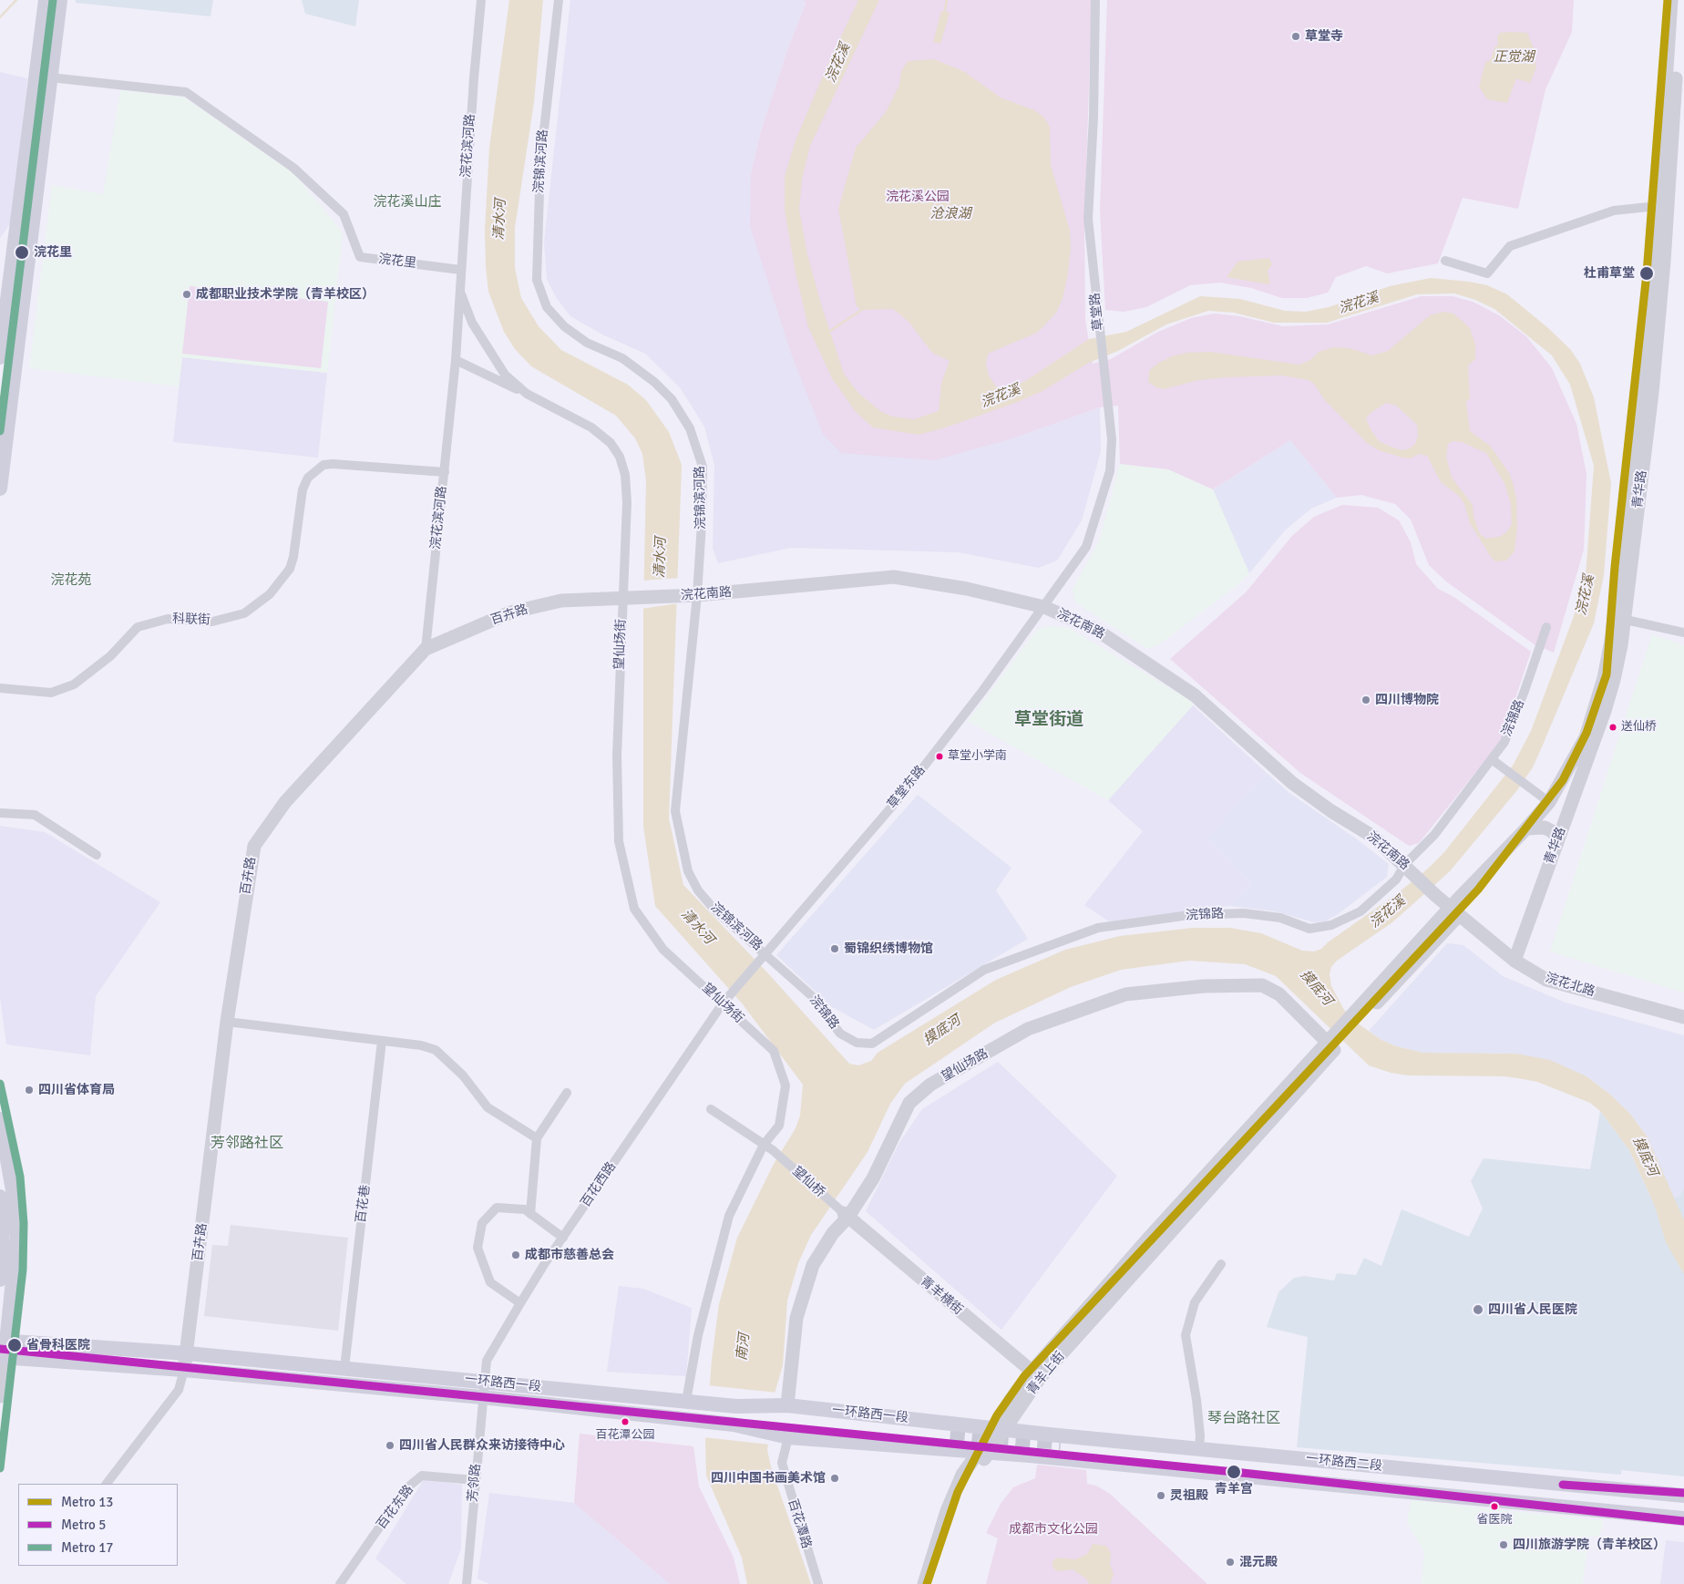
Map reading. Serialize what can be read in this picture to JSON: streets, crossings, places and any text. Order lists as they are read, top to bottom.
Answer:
{
  "streets": {
    "main road": ["一环路西一段", "一环路西二段"],
    "street": [
      "浣花滨河路",
      "浣锦滨河路",
      "浣花里",
      "草堂路",
      "青华路",
      "浣花南路",
      "百卉路",
      "科联街",
      "望仙场街",
      "浣锦路",
      "草堂东路",
      "浣花北路",
      "望仙场路",
      "望仙桥",
      "百花西路",
      "百花巷",
      "青羊横街",
      "青羊上街",
      "芳邻路",
      "百花东路",
      "百花潭路"
    ]
  },
  "crossings": [
    ["浣花滨河路", "浣花里"],
    ["浣花滨河路", "浣花南路"],
    ["浣花滨河路", "百卉路"],
    ["浣花滨河路", "科联街"],
    ["浣花滨河路", "望仙场街"],
    ["浣锦滨河路", "浣花南路"],
    ["浣锦滨河路", "浣锦路"],
    ["浣锦滨河路", "草堂东路"],
    ["草堂路", "浣花南路"],
    ["草堂路", "草堂东路"],
    ["青华路", "浣花南路"],
    ["青华路", "浣花北路"],
    ["青华路", "青羊上街"],
    ["浣花南路", "百卉路"],
    ["浣花南路", "望仙场街"],
    ["浣花南路", "浣锦路"],
    ["浣花南路", "草堂东路"],
    ["浣花南路", "浣花北路"],
    ["浣花南路", "青羊上街"],
    ["百卉路", "望仙场街"],
    ["百卉路", "一环路西一段"],
    ["望仙场街", "望仙桥"],
    ["望仙场街", "百花西路"],
    ["望仙场街", "一环路西一段"],
    ["浣锦路", "草堂东路"],
    ["草堂东路", "百花西路"],
    ["浣花北路", "青羊上街"],
    ["望仙场路", "望仙桥"],
    ["望仙场路", "青羊横街"],
    ["望仙场路", "青羊上街"],
    ["望仙场路", "一环路西一段"],
    ["望仙场路", "百花潭路"],
    ["望仙桥", "青羊横街"],
    ["百花西路", "一环路西一段"],
    ["百花西路", "芳邻路"],
    ["百花巷", "一环路西一段"],
    ["青羊横街", "青羊上街"],
    ["青羊上街", "一环路西一段"],
    ["青羊上街", "一环路西二段"],
    ["一环路西一段", "一环路西二段"],
    ["一环路西一段", "芳邻路"],
    ["一环路西一段", "百花潭路"],
    ["芳邻路", "百花东路"]
  ],
  "districts": [
    "浣花溪山庄",
    "浣花苑",
    "草堂街道",
    "芳邻路社区",
    "琴台路社区"
  ],
  "water": [
    "正觉湖",
    "浣花溪",
    "沧浪湖",
    "清水河",
    "摸底河",
    "南河"
  ],
  "parks": ["浣花溪公园", "成都市文化公园"],
  "places": [
    "草堂寺",
    "浣花里",
    "杜甫草堂",
    "成都职业技术学院（青羊校区）",
    "四川博物院",
    "送仙桥",
    "草堂小学南",
    "蜀锦织绣博物馆",
    "四川省体育局",
    "成都市慈善总会",
    "四川省人民医院",
    "省骨科医院",
    "百花潭公园",
    "四川省人民群众来访接待中心",
    "青羊宫",
    "四川中国书画美术馆",
    "灵祖殿",
    "省医院",
    "四川旅游学院（青羊校区）",
    "混元殿"
  ],
  "lines": ["metro line 13", "metro line 17", "metro line 5"],
  "legend": ["Metro 13", "Metro 5", "Metro 17"]
}
